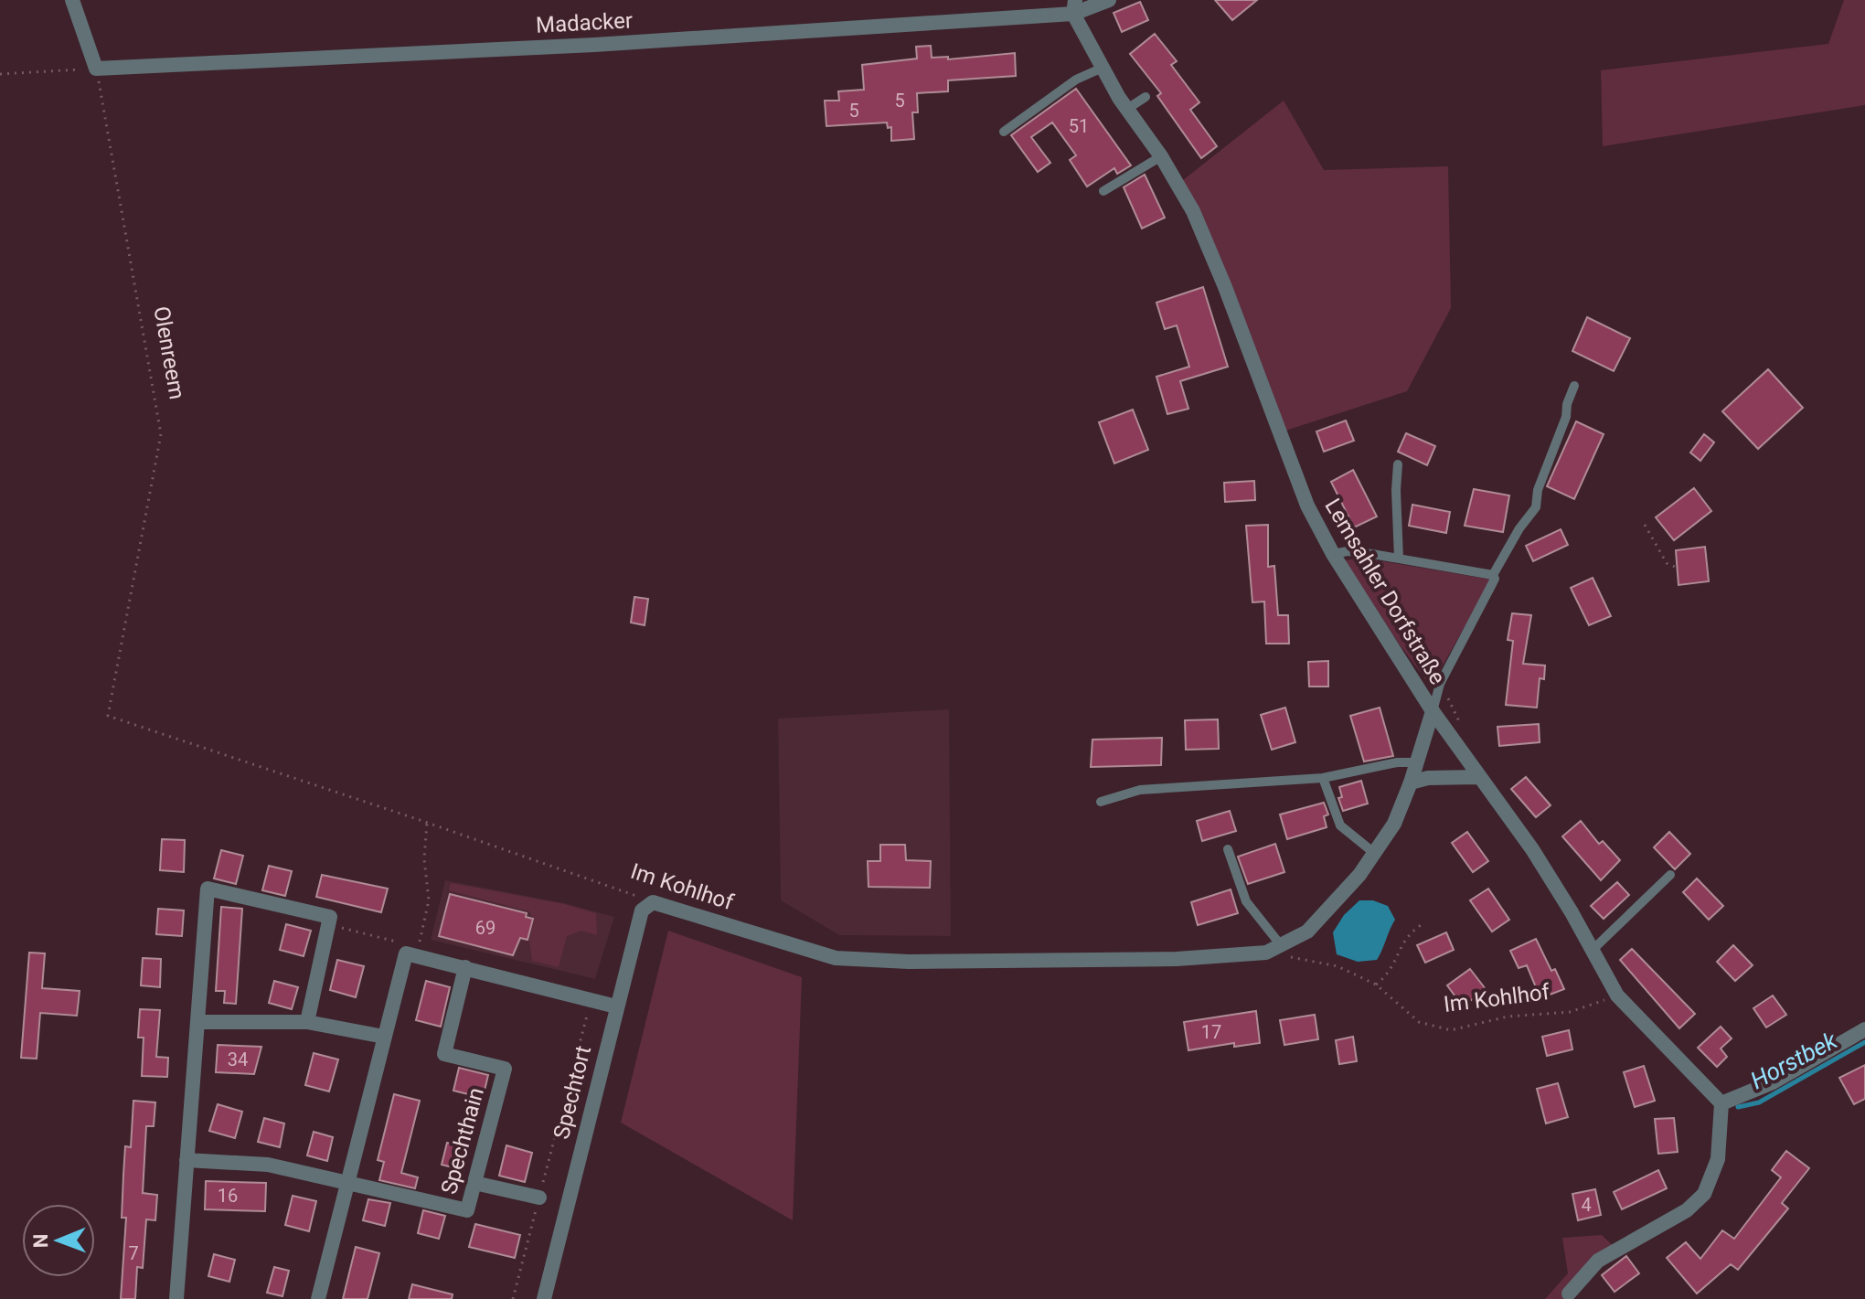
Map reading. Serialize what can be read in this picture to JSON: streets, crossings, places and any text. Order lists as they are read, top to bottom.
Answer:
{
  "streets": {
    "street": [
      "Madacker",
      "Lemsahler Dorfstraße",
      "Im Kohlhof",
      "Spechtort",
      "Spechthain"
    ],
    "path": ["Olenreem"]
  },
  "crossings": [
    ["Madacker", "Olenreem"],
    ["Madacker", "Lemsahler Dorfstraße"],
    ["Olenreem", "Im Kohlhof"],
    ["Lemsahler Dorfstraße", "Im Kohlhof"],
    ["Im Kohlhof", "Spechtort"]
  ],
  "water": ["Horstbek"],
  "house_numbers": [
    "5",
    "5",
    "51",
    "69",
    "17",
    "34",
    "16",
    "4",
    "7"
  ],
  "north": "left"
}
